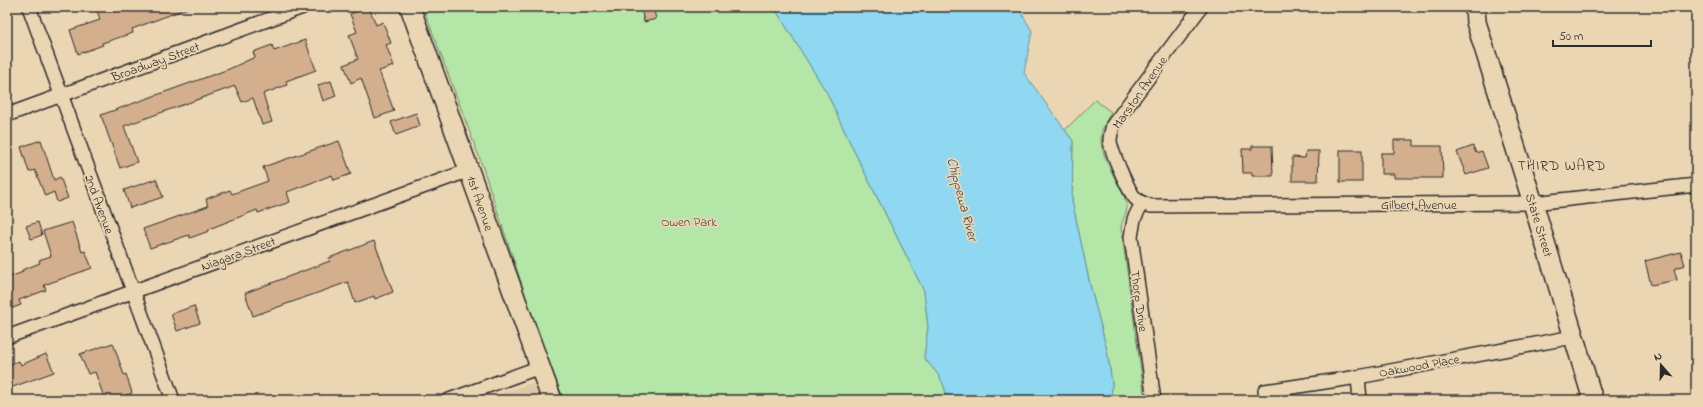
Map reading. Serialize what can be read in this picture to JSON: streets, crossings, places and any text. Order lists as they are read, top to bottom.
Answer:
{
  "streets": {
    "street": [
      "Broadway Street",
      "Marston Avenue",
      "1st Avenue",
      "2nd Avenue",
      "Gilbert Avenue",
      "State Street",
      "Niagara Street",
      "Thorp Drive",
      "Oakwood Place"
    ]
  },
  "crossings": [
    ["Broadway Street", "2nd Avenue"],
    ["Marston Avenue", "Gilbert Avenue"],
    ["Marston Avenue", "Thorp Drive"],
    ["1st Avenue", "Niagara Street"],
    ["2nd Avenue", "Niagara Street"],
    ["Gilbert Avenue", "State Street"],
    ["Gilbert Avenue", "Thorp Drive"],
    ["State Street", "Oakwood Place"]
  ],
  "districts": ["THIRD WARD"],
  "water": ["Chippewa River"],
  "parks": ["Owen Park"],
  "scale_bar": "50 m",
  "north": "top"
}
